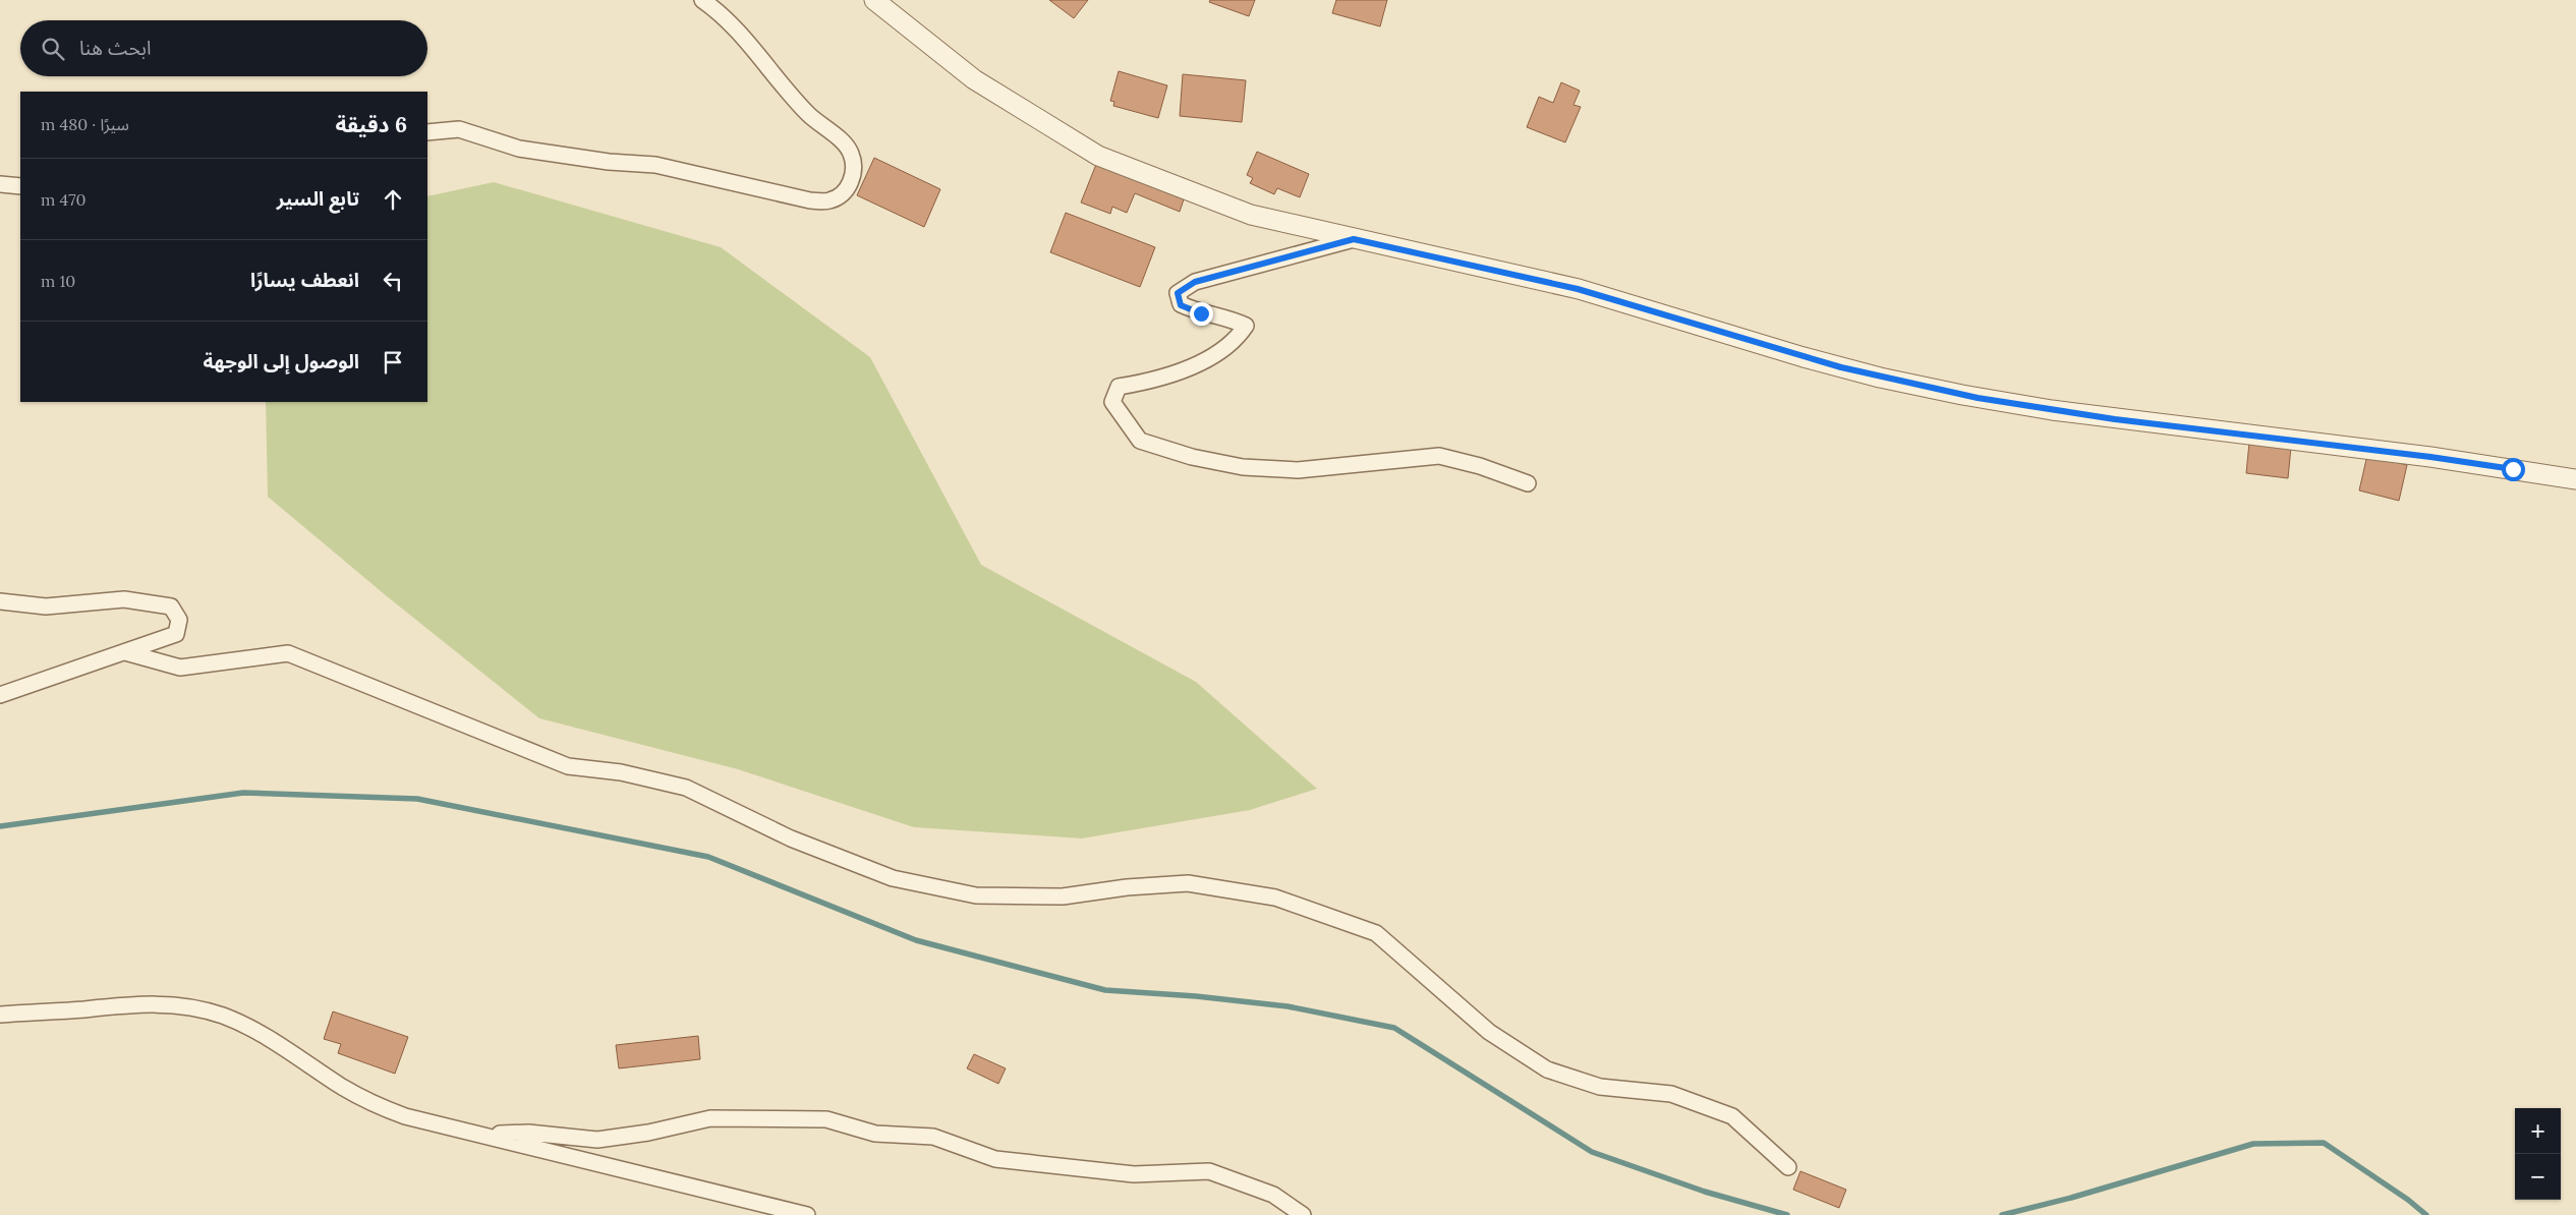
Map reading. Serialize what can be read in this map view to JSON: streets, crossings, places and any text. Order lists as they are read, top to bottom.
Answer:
{
  "page": {
    "search": "ابحث هنا",
    "heading": ["6 دقيقة", "سيرًا · 480 m"],
    "list": [
      ["تابع السير", "470 m"],
      ["انعطف يسارًا", "10 m"],
      "الوصول إلى الوجهة"
    ],
    "map_buttons": ["+", "−"]
  }
}
